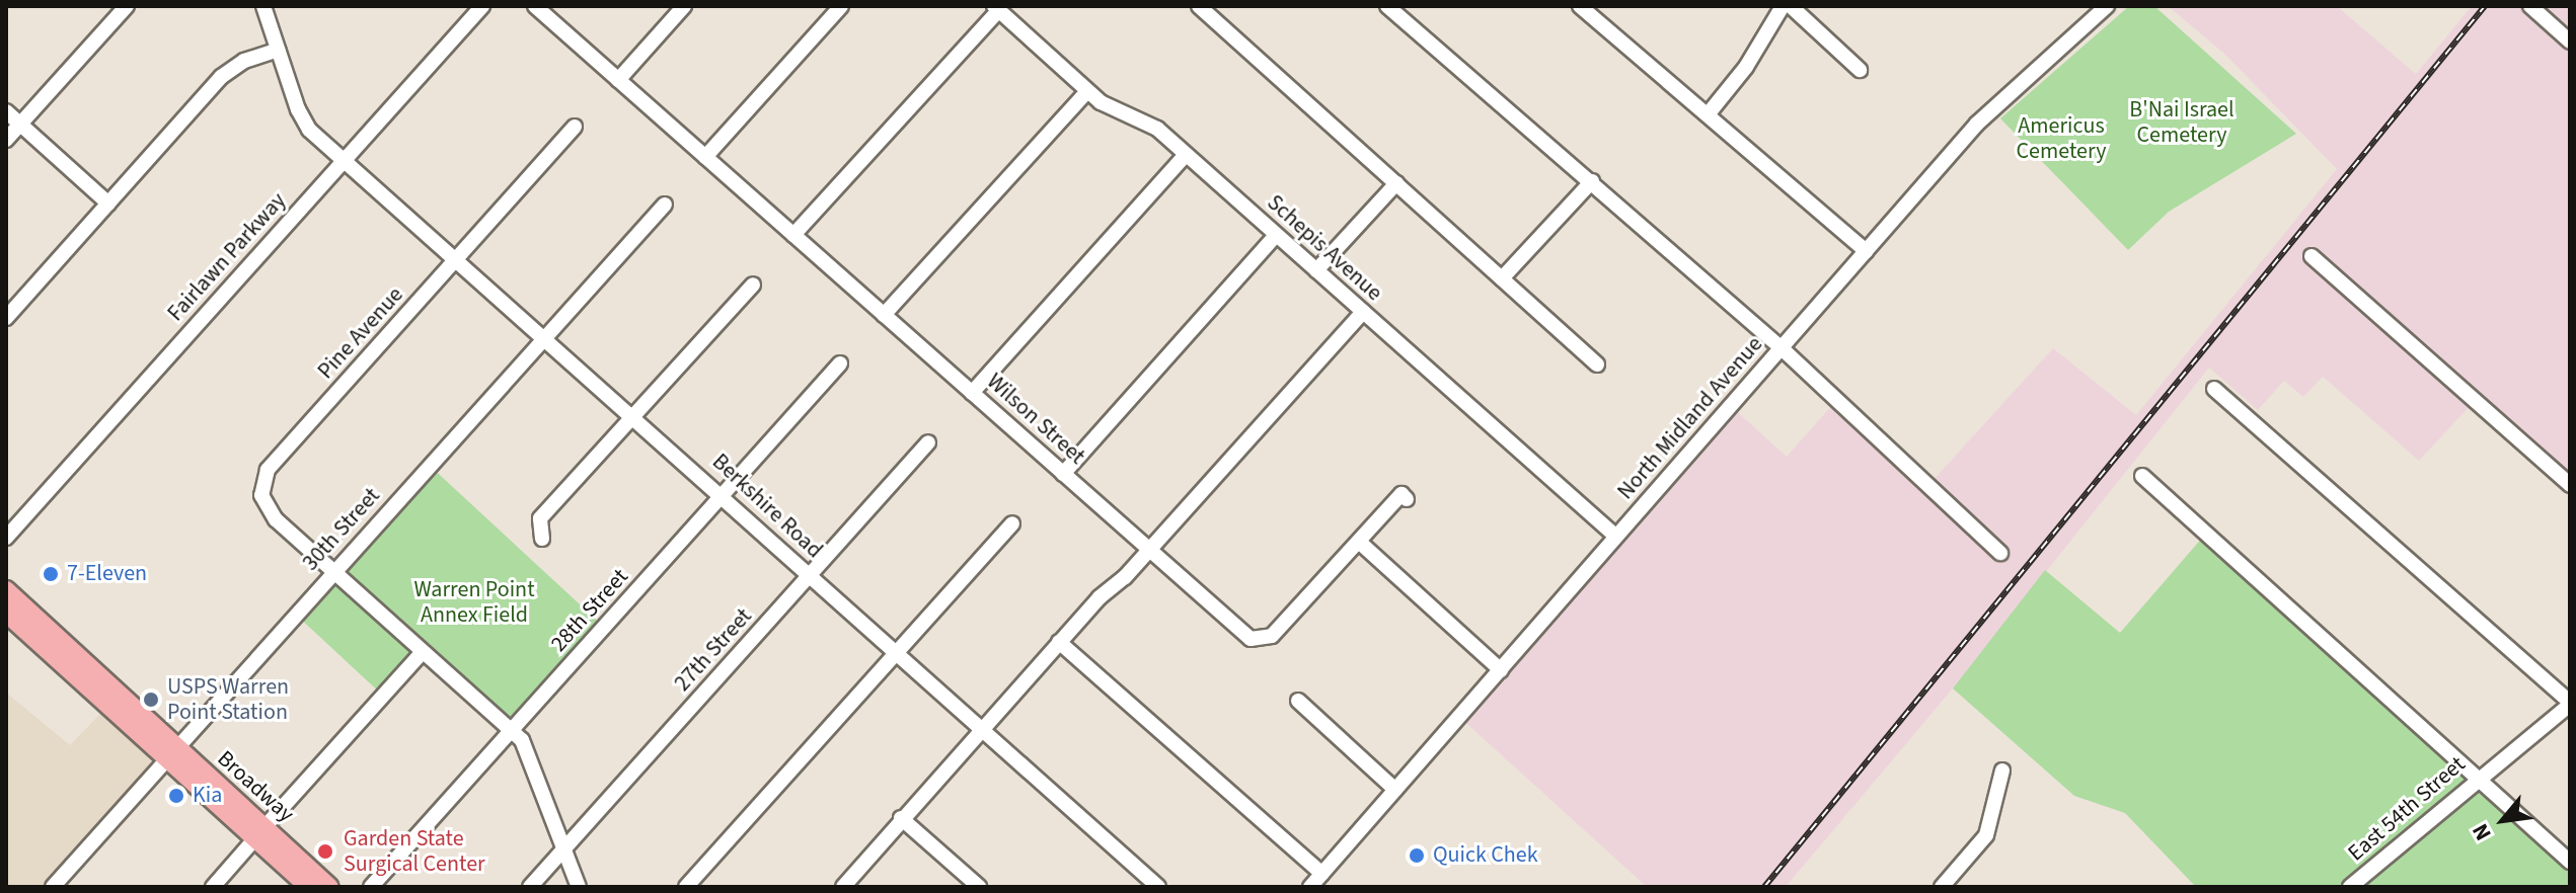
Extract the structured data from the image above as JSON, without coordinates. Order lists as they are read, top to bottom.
{
  "streets": {
    "main road": ["Broadway"],
    "street": [
      "Schepis Avenue",
      "Fairlawn Parkway",
      "Pine Avenue",
      "North Midland Avenue",
      "Wilson Street",
      "Berkshire Road",
      "30th Street",
      "28th Street",
      "27th Street",
      "East 54th Street"
    ]
  },
  "crossings": [
    ["Schepis Avenue", "North Midland Avenue"],
    ["Fairlawn Parkway", "Berkshire Road"],
    ["Pine Avenue", "Berkshire Road"],
    ["Pine Avenue", "30th Street"],
    ["Berkshire Road", "30th Street"],
    ["Berkshire Road", "28th Street"],
    ["Berkshire Road", "27th Street"],
    ["30th Street", "Broadway"]
  ],
  "parks": ["B'Nai Israel Cemetery", "Americus Cemetery", "Warren Point Annex Field"],
  "places": [
    "7-Eleven",
    "USPS Warren Point Station",
    "Kia",
    "Garden State Surgical Center",
    "Quick Chek"
  ],
  "north": "bottom left"
}
